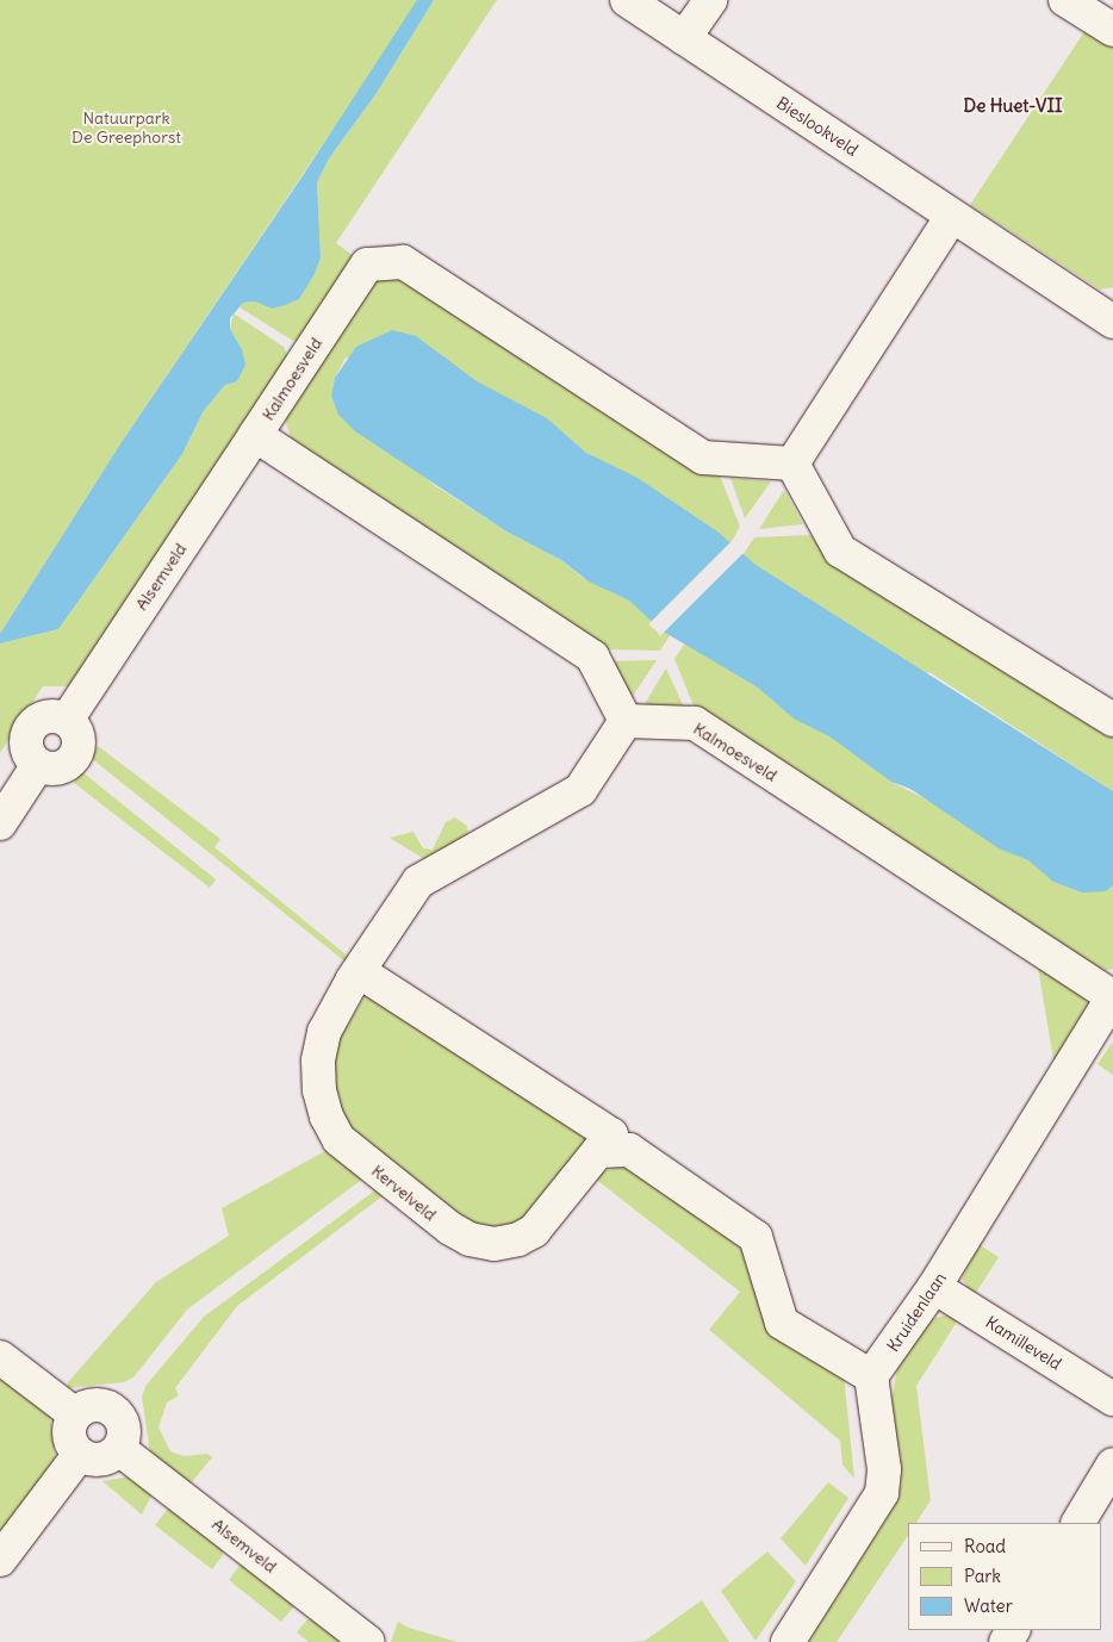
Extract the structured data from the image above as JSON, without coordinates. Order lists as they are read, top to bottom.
{
  "streets": {
    "street": [
      "Bieslookveld",
      "Kalmoesveld",
      "Alsemveld",
      "Kervelveld",
      "Kruidenlaan",
      "Kamilleveld"
    ]
  },
  "crossings": [
    ["Kalmoesveld", "Alsemveld"],
    ["Kalmoesveld", "Kervelveld"],
    ["Kalmoesveld", "Kruidenlaan"],
    ["Kruidenlaan", "Kamilleveld"]
  ],
  "districts": ["De Huet-VII"],
  "parks": ["Natuurpark De Greephorst"],
  "legend": ["Road", "Park", "Water"]
}
